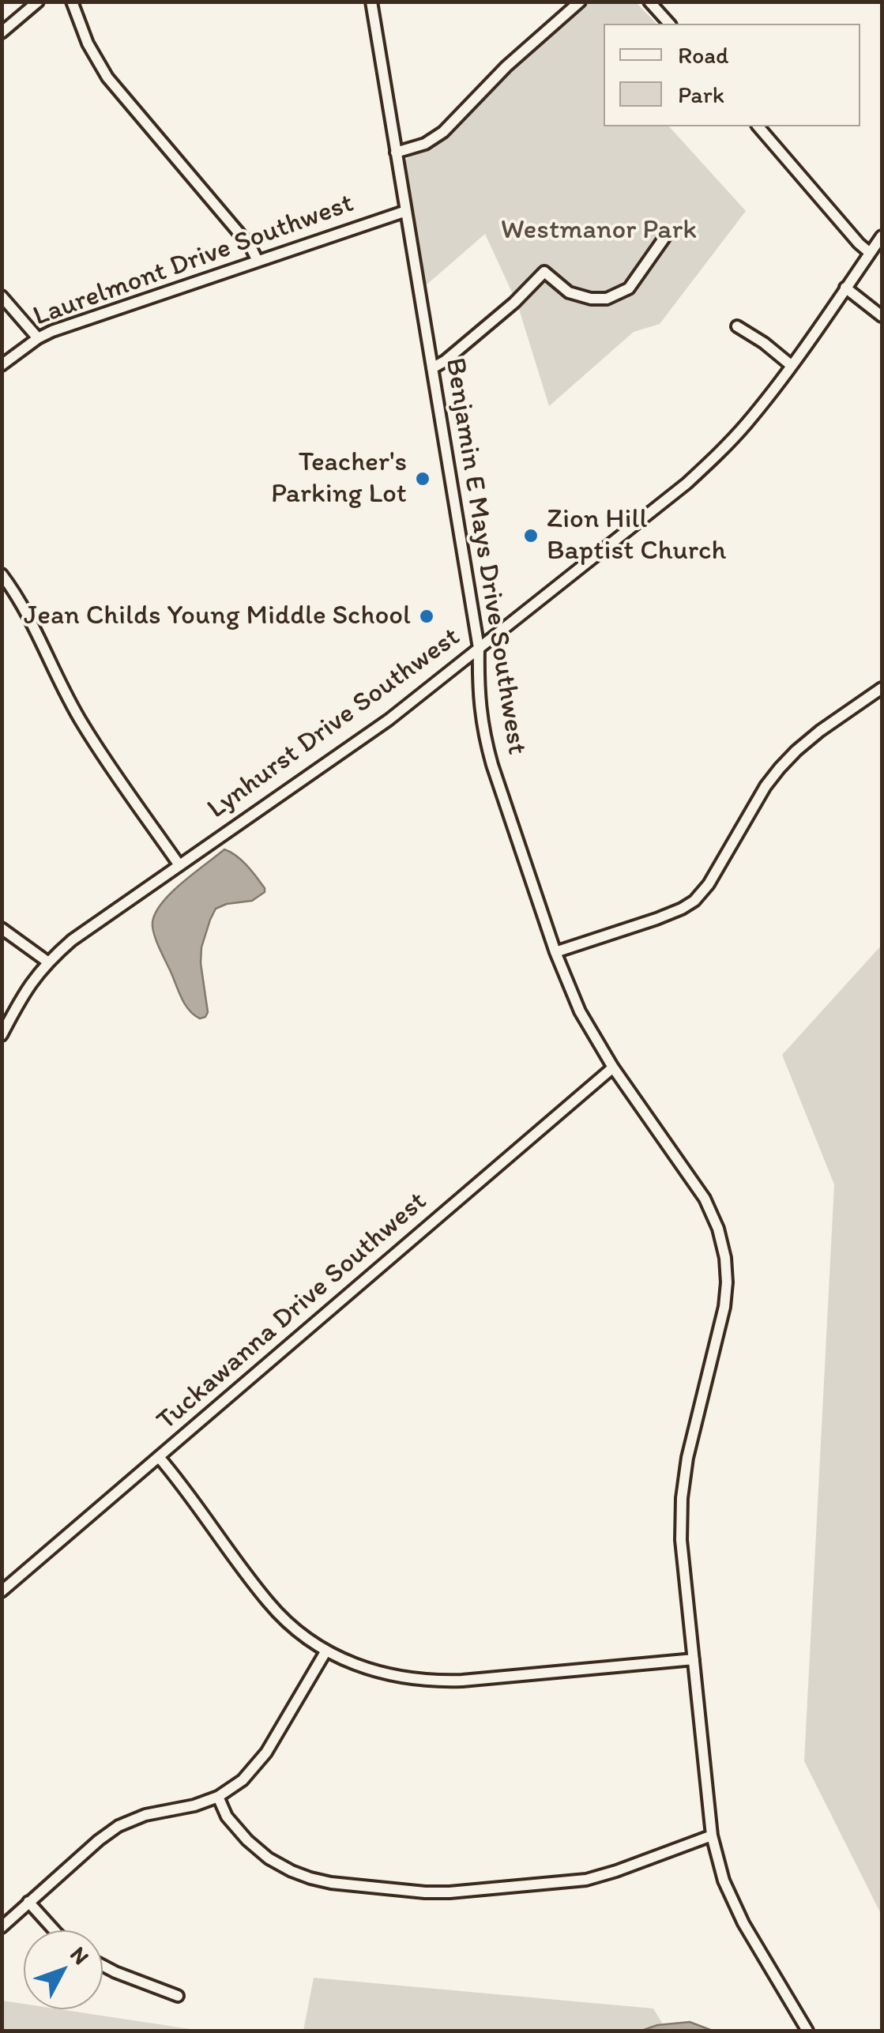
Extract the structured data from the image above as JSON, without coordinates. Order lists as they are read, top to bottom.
{
  "streets": {
    "street": [
      "Laurelmont Drive Southwest",
      "Benjamin E Mays Drive Southwest",
      "Lynhurst Drive Southwest",
      "Tuckawanna Drive Southwest"
    ]
  },
  "crossings": [
    ["Laurelmont Drive Southwest", "Benjamin E Mays Drive Southwest"],
    ["Benjamin E Mays Drive Southwest", "Lynhurst Drive Southwest"],
    ["Benjamin E Mays Drive Southwest", "Tuckawanna Drive Southwest"]
  ],
  "parks": ["Westmanor Park"],
  "places": ["Teacher's Parking Lot", "Zion Hill Baptist Church", "Jean Childs Young Middle School"],
  "legend": ["Road", "Park"],
  "north": "top right"
}
